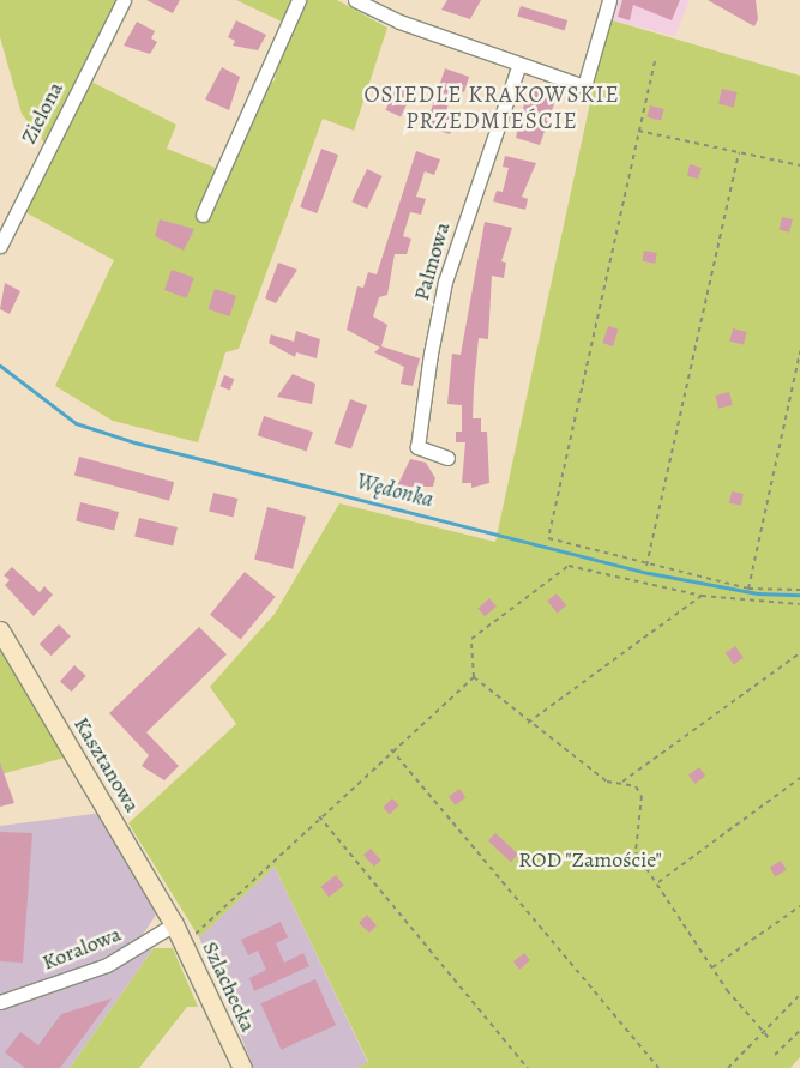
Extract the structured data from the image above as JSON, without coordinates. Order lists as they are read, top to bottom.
{
  "streets": {
    "street": [
      "Zielona",
      "Palmowa",
      "Kasztanowa",
      "Koralowa",
      "Szlachecka"
    ]
  },
  "crossings": [
    ["Kasztanowa", "Koralowa"],
    ["Kasztanowa", "Szlachecka"],
    ["Koralowa", "Szlachecka"]
  ],
  "districts": ["OSIEDLE KRAKOWSKIE PRZEDMIEŚCIE"],
  "water": ["Wędonka"],
  "parks": ["ROD \"Zamoście\""]
}
